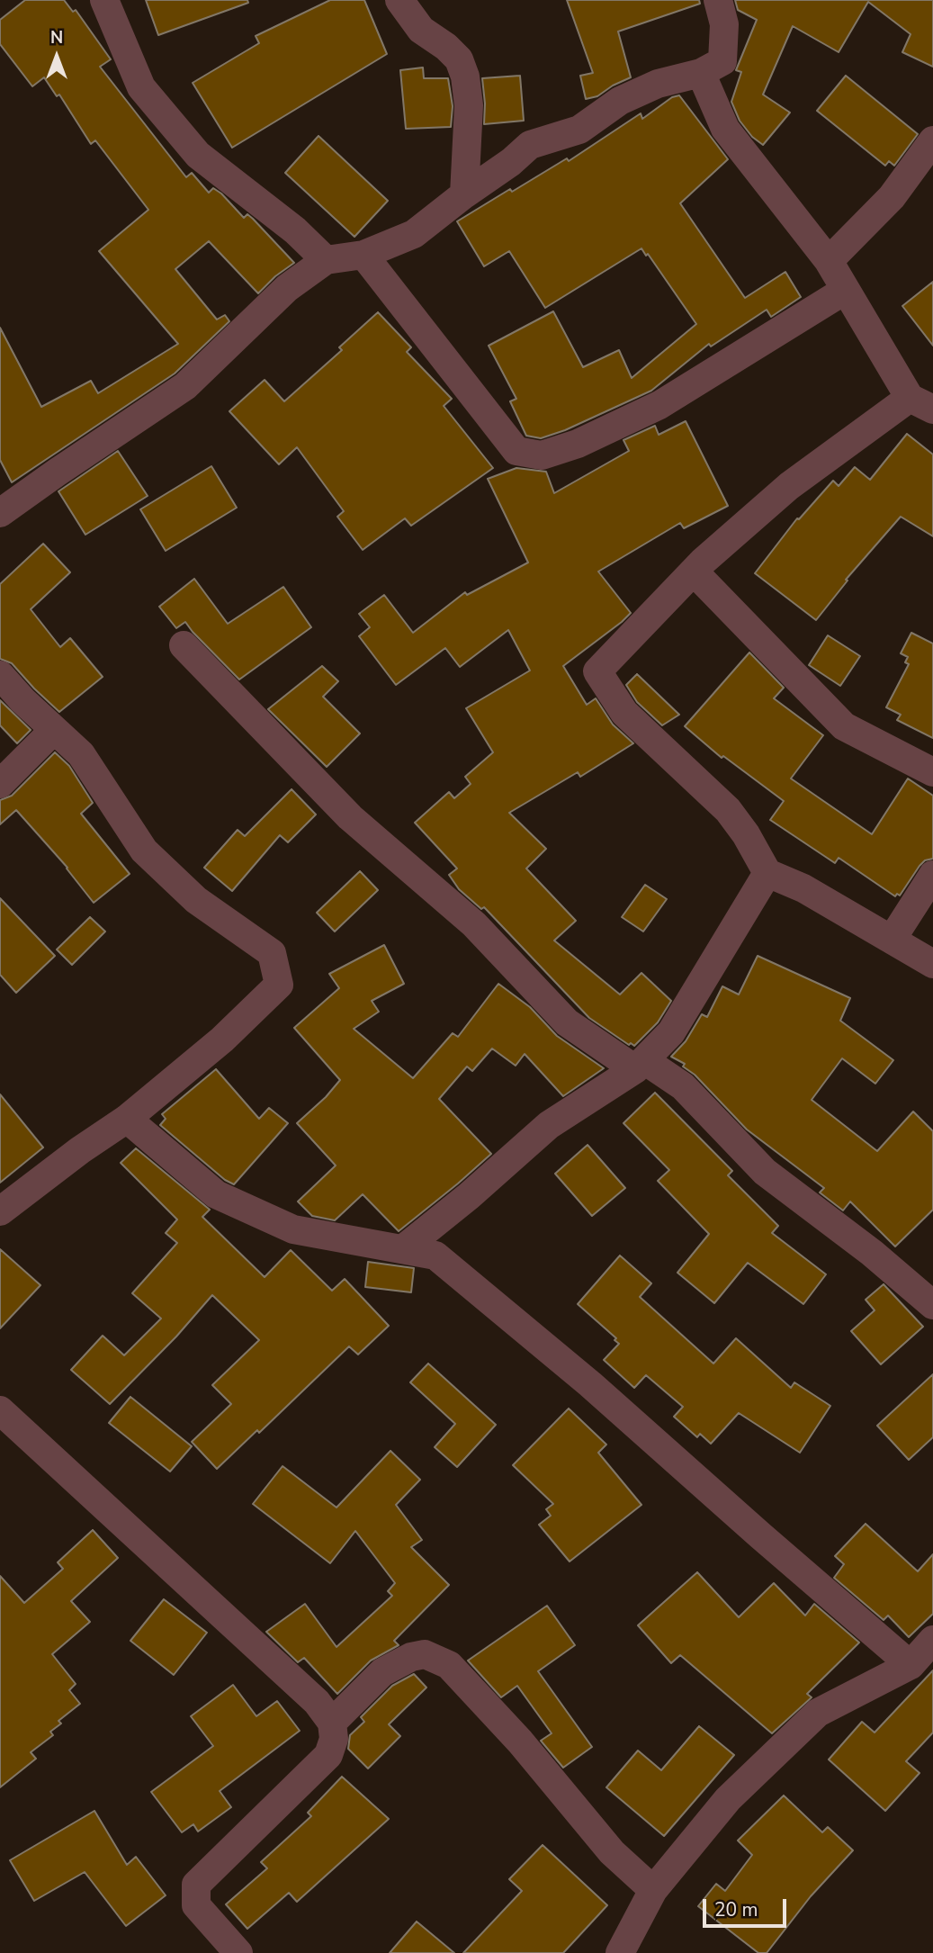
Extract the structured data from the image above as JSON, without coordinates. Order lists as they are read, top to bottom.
{
  "scale_bar": "20 m",
  "north": "top"
}
